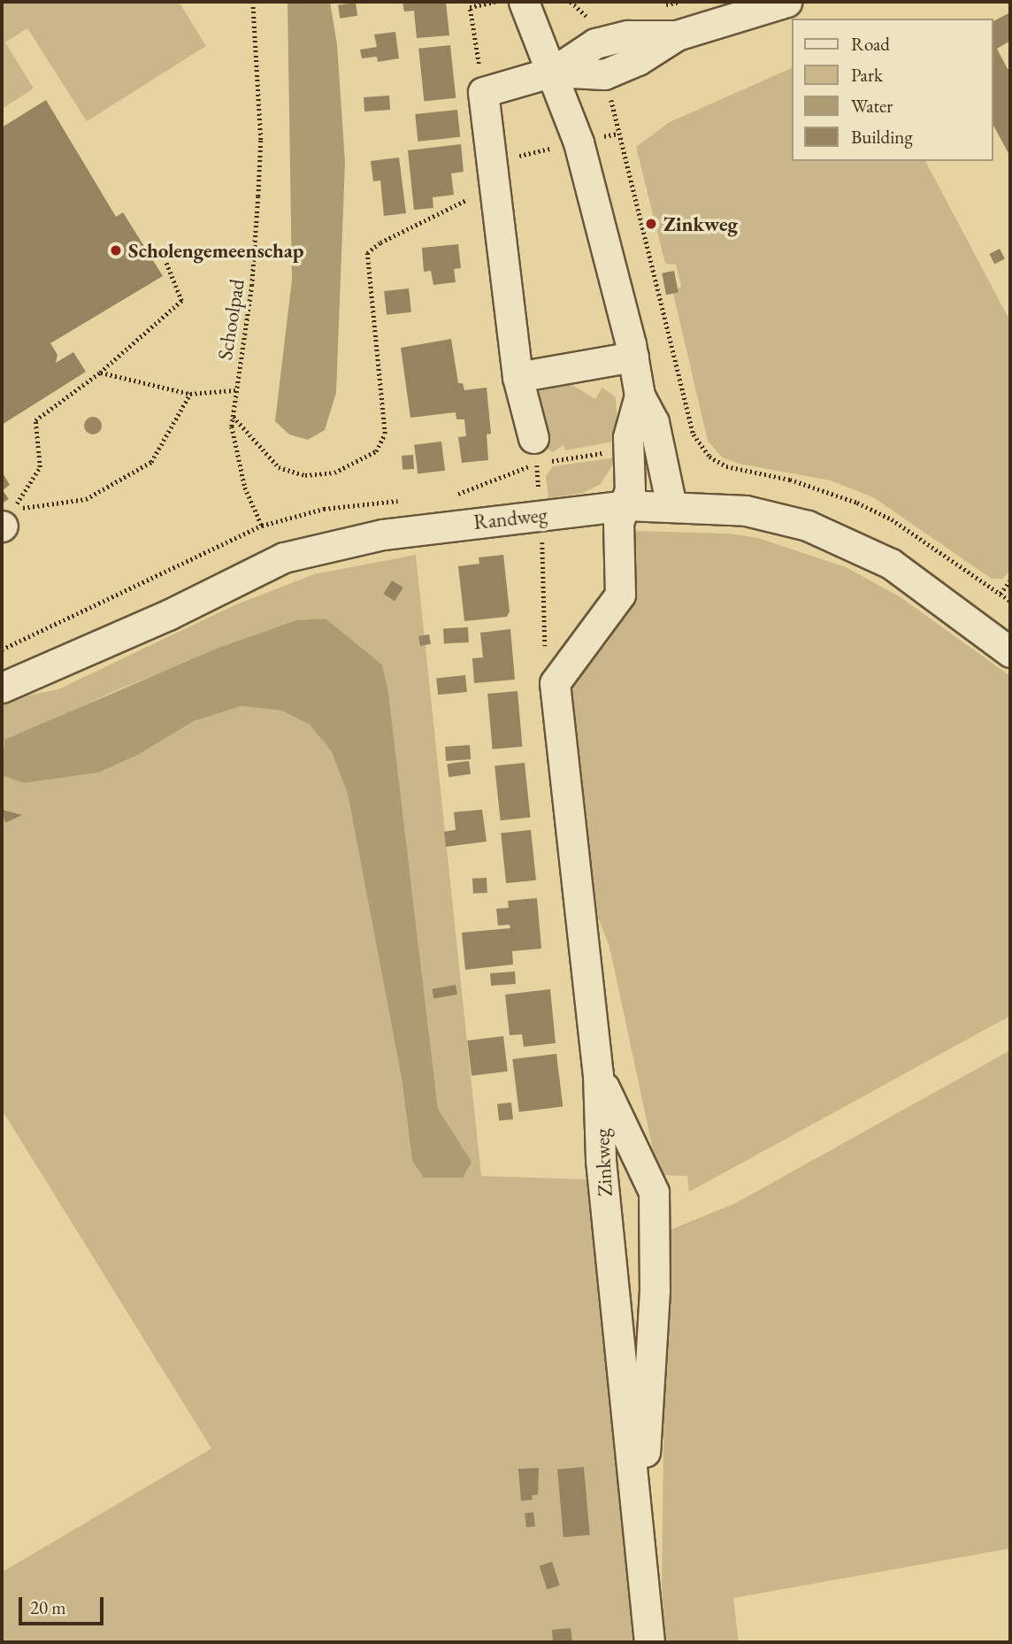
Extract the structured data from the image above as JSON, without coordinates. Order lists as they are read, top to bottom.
{
  "streets": {
    "street": ["Randweg", "Zinkweg"],
    "path": ["Schoolpad"]
  },
  "places": ["Zinkweg", "Scholengemeenschap"],
  "legend": [
    "Road",
    "Park",
    "Water",
    "Building"
  ],
  "scale_bar": "20 m"
}
